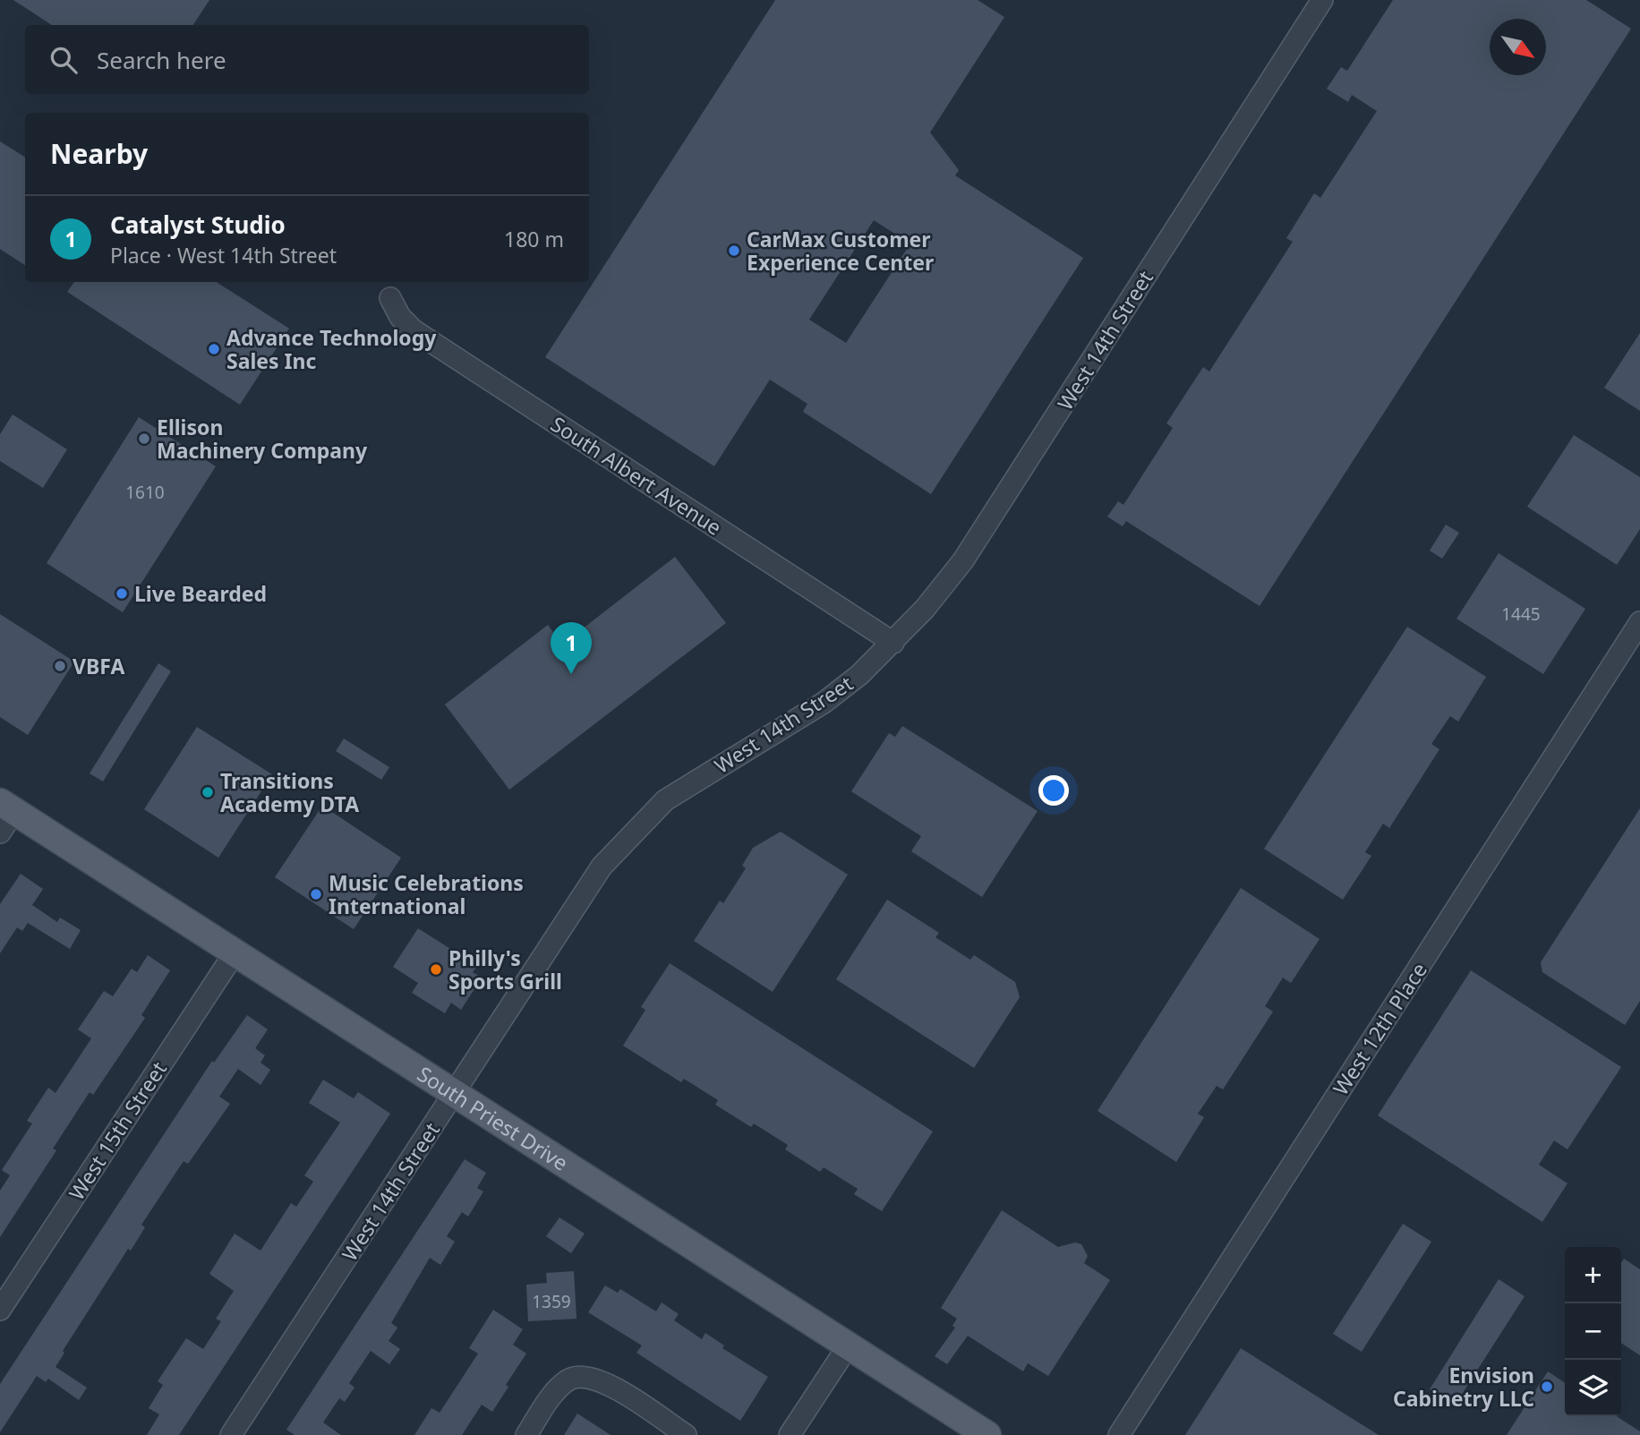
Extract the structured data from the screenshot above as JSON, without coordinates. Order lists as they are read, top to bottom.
{
  "streets": {
    "main road": ["South Priest Drive"],
    "street": [
      "West 14th Street",
      "South Albert Avenue",
      "West 12th Place",
      "West 15th Street"
    ]
  },
  "crossings": [
    ["West 14th Street", "South Albert Avenue"],
    ["West 14th Street", "South Priest Drive"],
    ["South Priest Drive", "West 15th Street"]
  ],
  "places": [
    "CarMax Customer Experience Center",
    "Advance Technology Sales Inc",
    "Ellison Machinery Company",
    "Live Bearded",
    "VBFA",
    "Transitions Academy DTA",
    "Music Celebrations International",
    "Philly's Sports Grill",
    "Envision Cabinetry LLC"
  ],
  "house_numbers": ["1610", "1445", "1359"],
  "north": "bottom right",
  "page": {
    "search": "Search here",
    "heading": "Nearby",
    "list": [
      {
        "mark": "1",
        "name": "Catalyst Studio",
        "note": "Place · West 14th Street",
        "value": "180 m"
      }
    ],
    "pins": "1",
    "map_buttons": ["+", "−"]
  }
}
